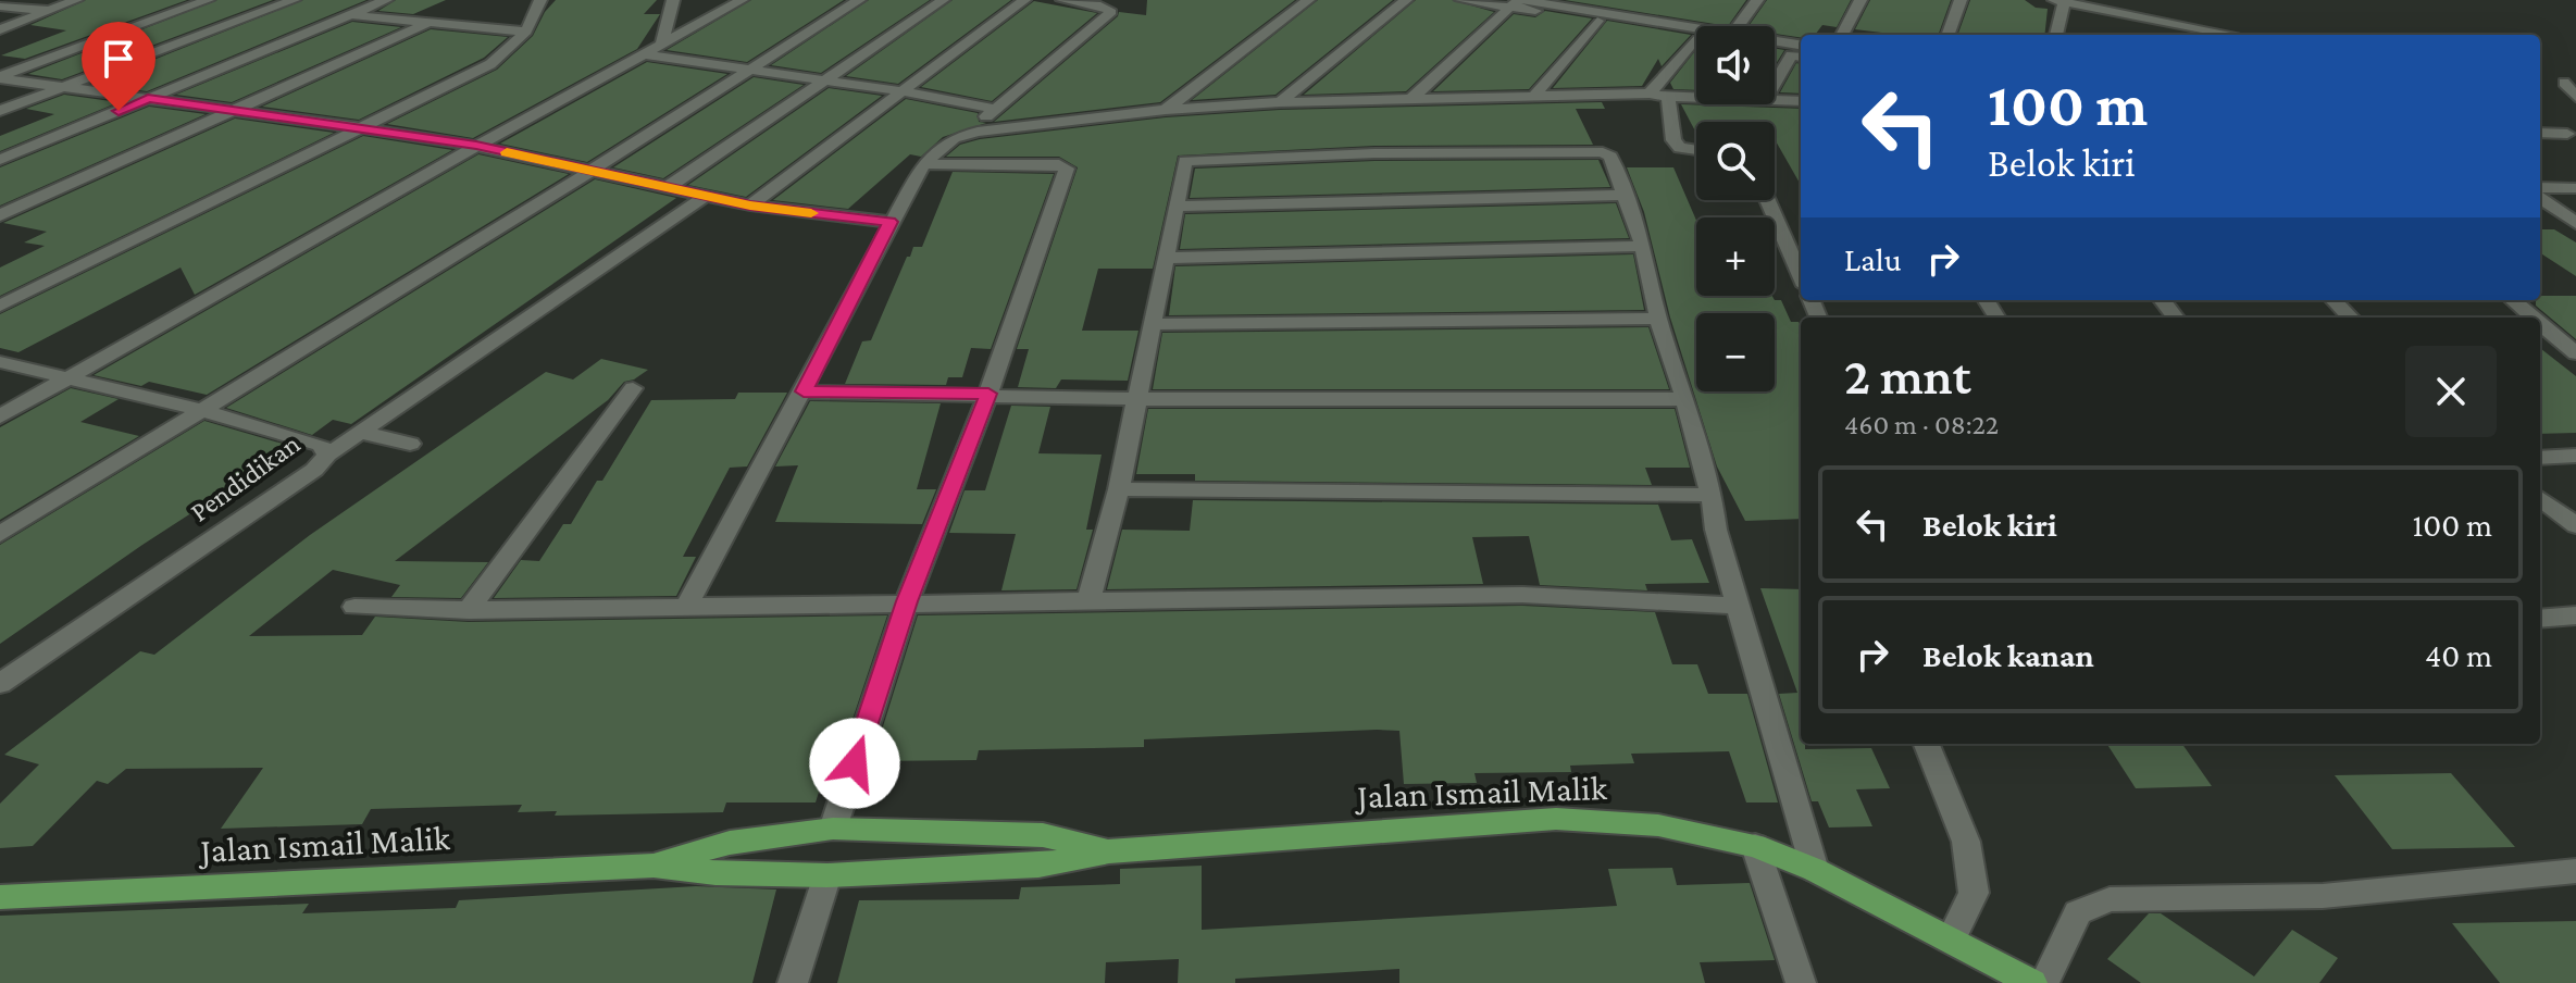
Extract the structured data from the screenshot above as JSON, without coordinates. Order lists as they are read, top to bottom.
{
  "streets": {
    "main road": ["Jalan Ismail Malik"],
    "street": ["Pendidikan"]
  },
  "page": {
    "map_buttons": ["+", "−"],
    "turn": ["100 m", "Belok kiri"],
    "then": "Lalu",
    "heading": ["2 mnt", "460 m · 08:22"],
    "list": [
      {
        "name": "Belok kiri",
        "value": "100 m"
      },
      {
        "name": "Belok kanan",
        "value": "40 m"
      }
    ]
  }
}
